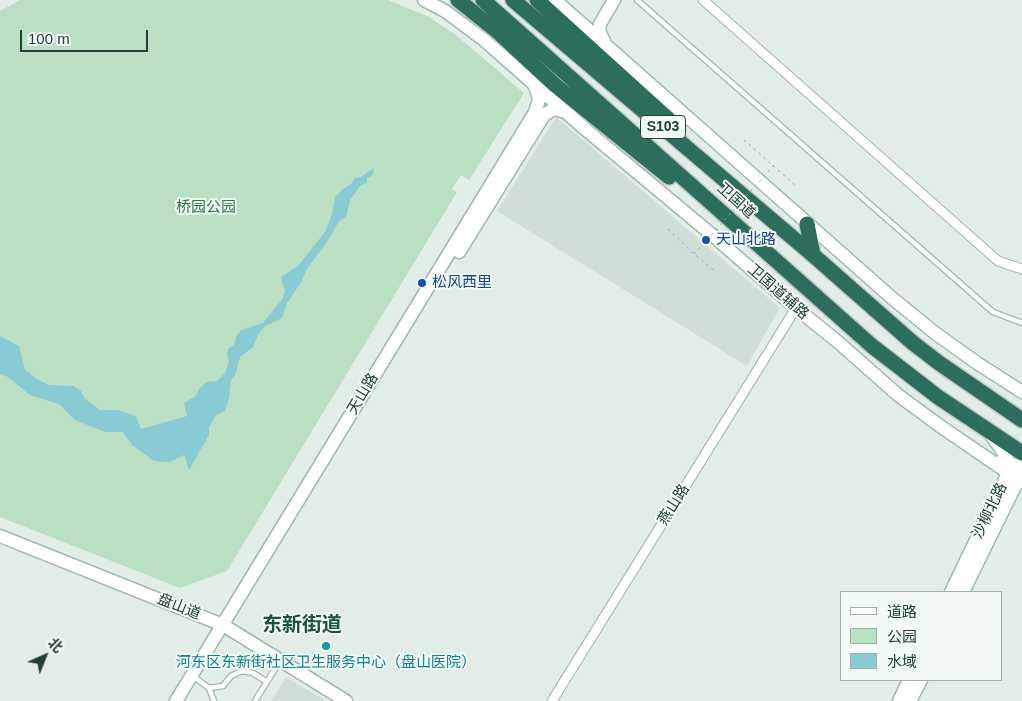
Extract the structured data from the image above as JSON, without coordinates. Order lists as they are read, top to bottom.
{
  "streets": {
    "highway": ["S103", "卫国道"],
    "street": [
      "卫国道辅路",
      "天山路",
      "燕山路",
      "沙柳北路",
      "盘山道"
    ]
  },
  "crossings": [
    ["卫国道", "沙柳北路"],
    ["卫国道辅路", "天山路"],
    ["卫国道辅路", "燕山路"],
    ["卫国道辅路", "沙柳北路"],
    ["天山路", "盘山道"]
  ],
  "districts": ["东新街道"],
  "parks": ["桥园公园"],
  "places": ["天山北路", "松风西里", "河东区东新街社区卫生服务中心（盘山医院）"],
  "legend": ["道路", "公园", "水域"],
  "scale_bar": "100 m",
  "north": "top right"
}
